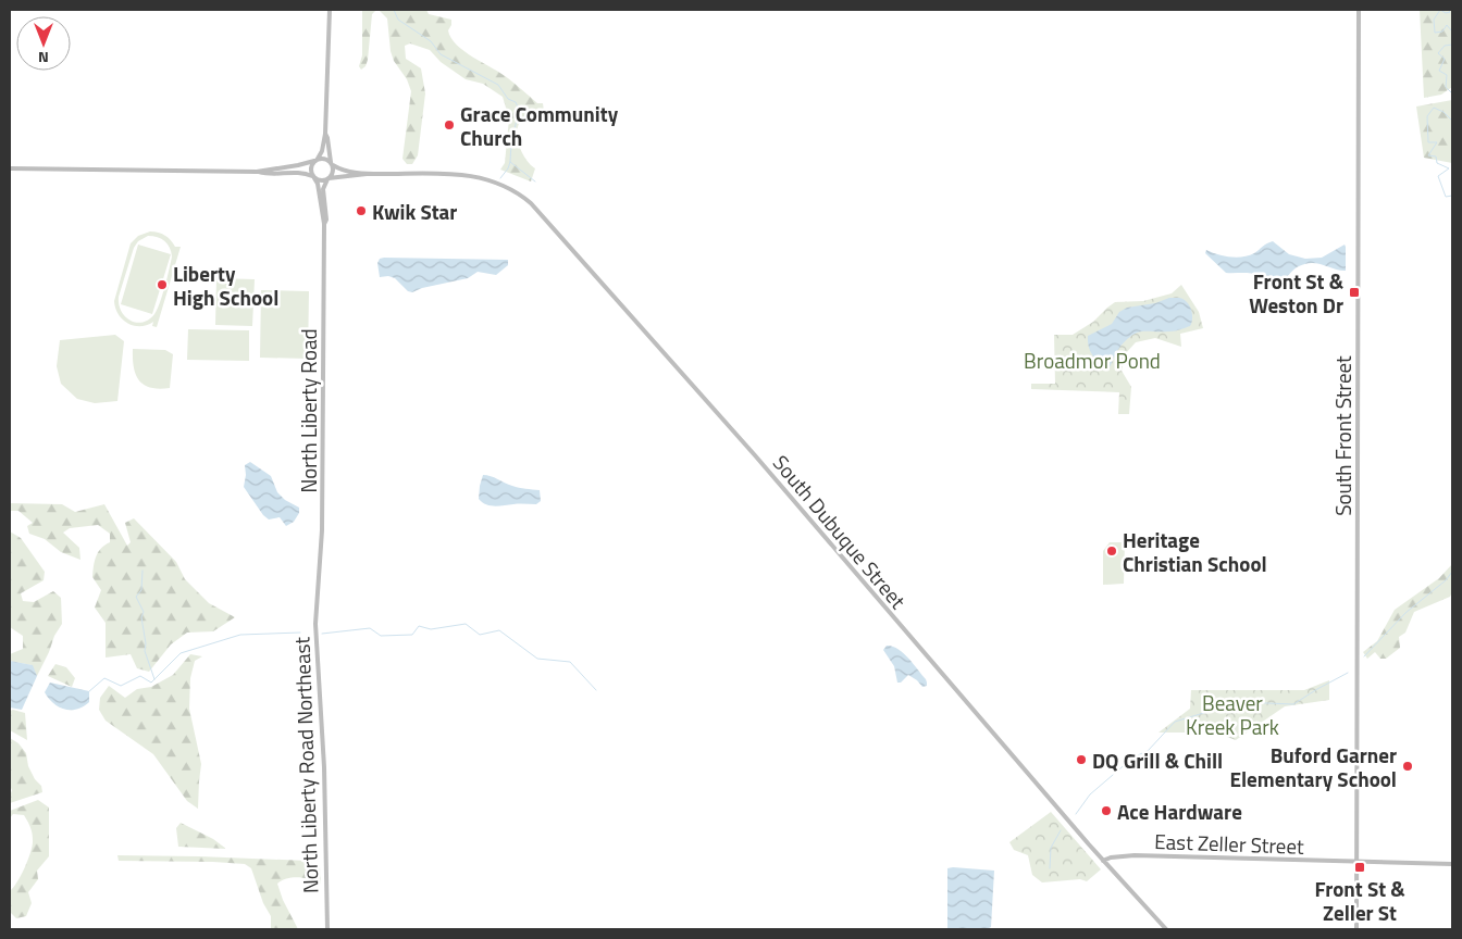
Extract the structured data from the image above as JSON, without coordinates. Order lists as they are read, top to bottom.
{
  "streets": {
    "street": [
      "North Liberty Road",
      "South Front Street",
      "South Dubuque Street",
      "North Liberty Road Northeast",
      "East Zeller Street"
    ]
  },
  "crossings": [
    ["North Liberty Road", "North Liberty Road Northeast"],
    ["South Front Street", "East Zeller Street"],
    ["South Dubuque Street", "East Zeller Street"]
  ],
  "parks": ["Broadmor Pond", "Beaver Kreek Park"],
  "places": {
    "other": [
      "Grace Community Church",
      "Kwik Star",
      "Liberty High School",
      "Heritage Christian School",
      "DQ Grill & Chill",
      "Buford Garner Elementary School",
      "Ace Hardware"
    ],
    "transit": ["Front St & Weston Dr", "Front St & Zeller St"]
  },
  "north": "bottom"
}
